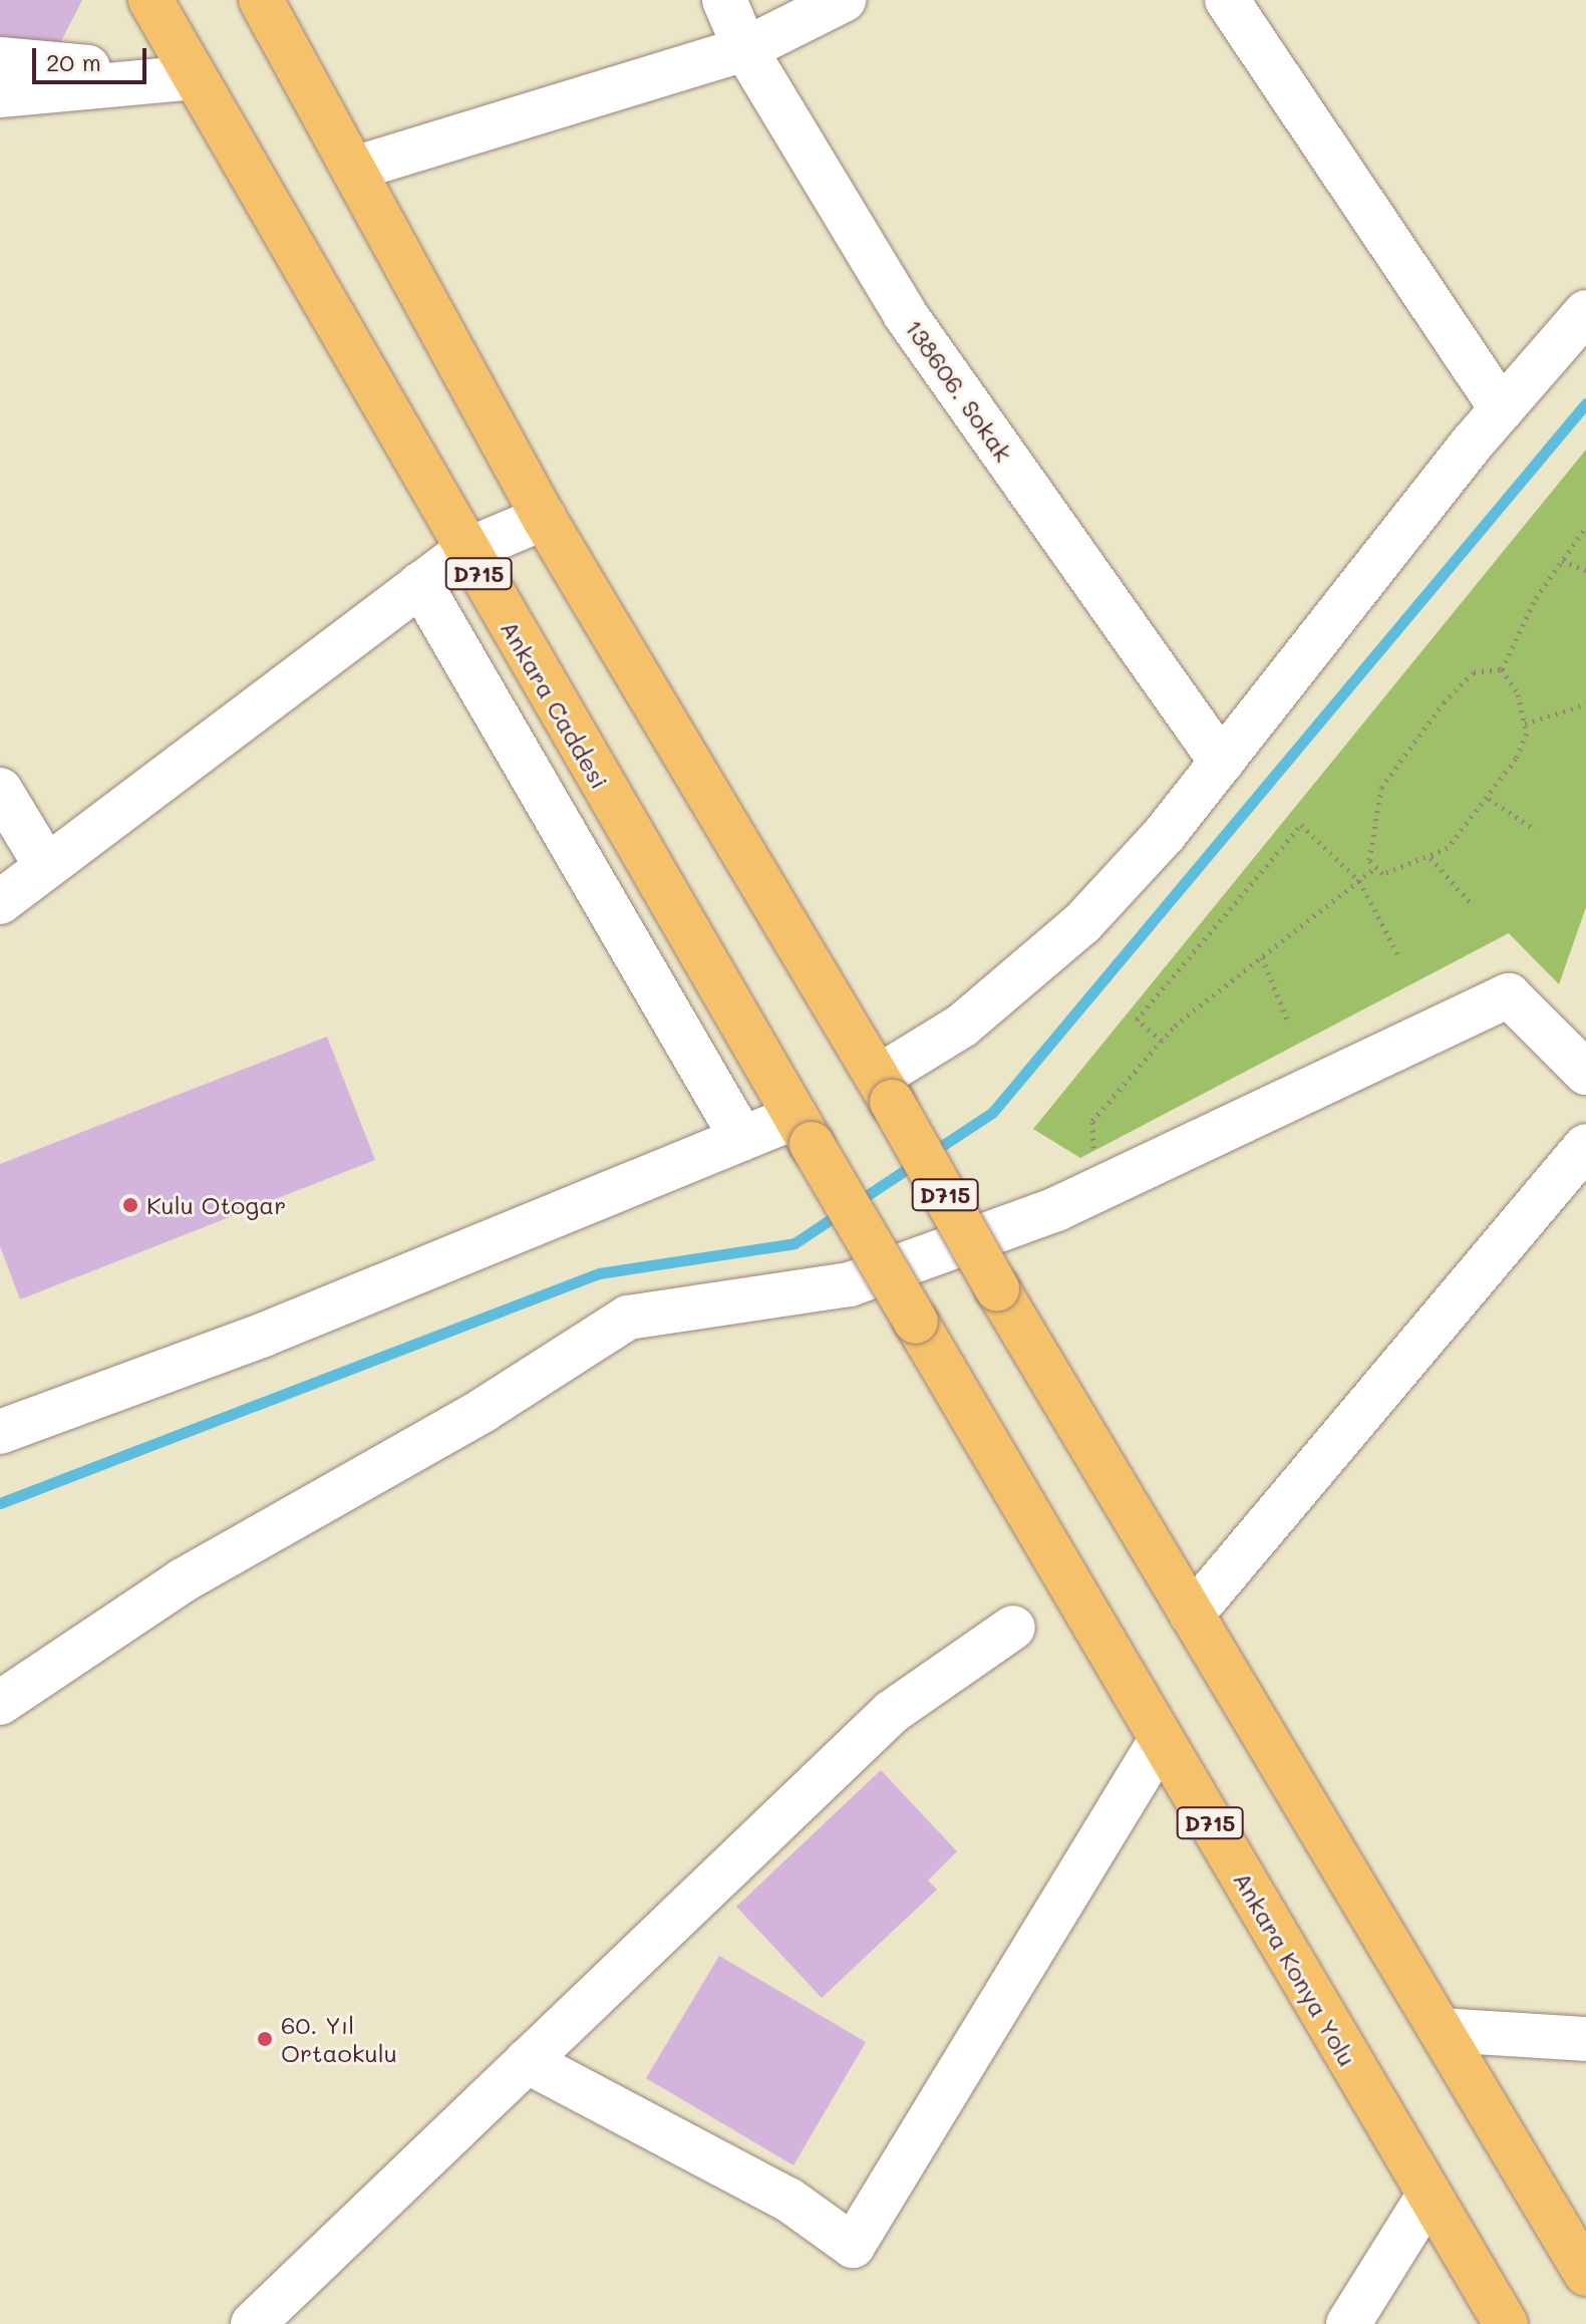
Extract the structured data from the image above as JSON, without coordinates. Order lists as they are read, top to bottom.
{
  "streets": {
    "highway": ["D715", "Ankara Caddesi", "Ankara Konya Yolu"],
    "street": ["138606. Sokak"]
  },
  "crossings": [
    ["Ankara Caddesi", "Ankara Konya Yolu"]
  ],
  "places": ["Kulu Otogar", "60. Yıl Ortaokulu"],
  "scale_bar": "20 m"
}
